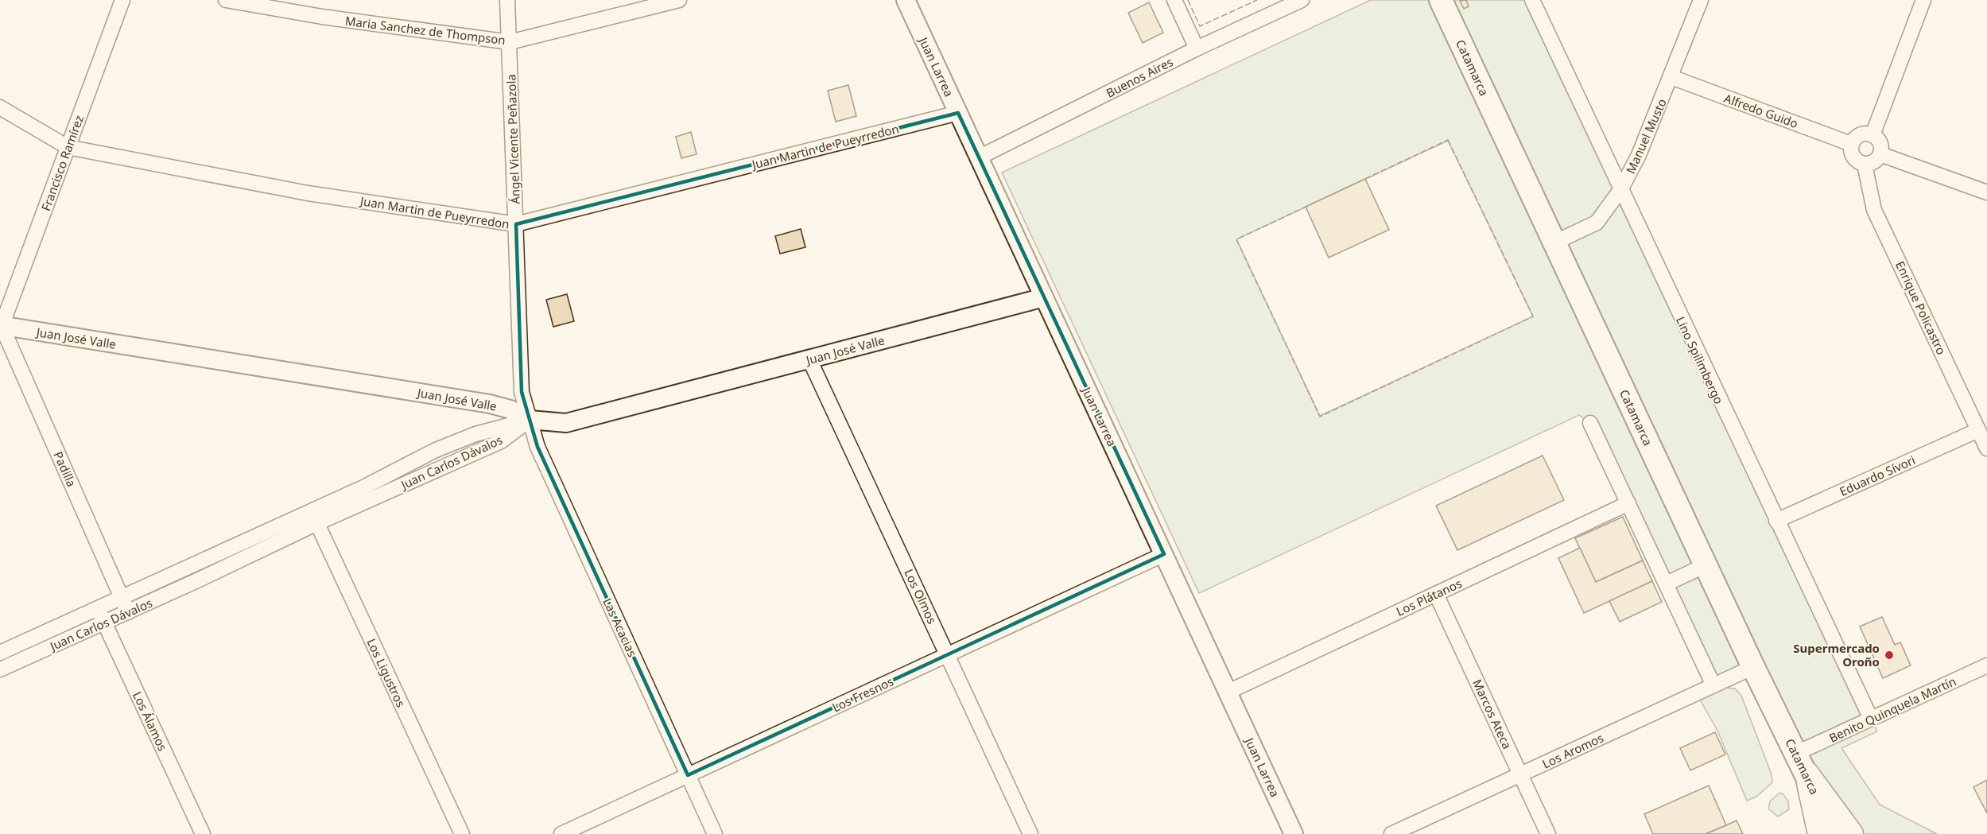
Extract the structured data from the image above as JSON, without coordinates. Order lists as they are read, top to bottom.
{
  "streets": {
    "main road": ["Catamarca"],
    "street": [
      "Maria Sanchez de Thompson",
      "Juan Larrea",
      "Buenos Aires",
      "Alfredo Guido",
      "Manuel Musto",
      "Ángel Vicente Peñazola",
      "Juan Martin de Pueyrredon",
      "Francisco Ramírez",
      "Enrique Policastro",
      "Juan José Valle",
      "Lino Spilimbergo",
      "Juan Carlos Dávalos",
      "Padilla",
      "Eduardo Sívori",
      "Los Olmos",
      "Los Plátanos",
      "Las Acacias",
      "Los Ligustros",
      "Los Fresnos",
      "Benito Quinquela Martín",
      "Marcos Ateca",
      "Los Álamos",
      "Los Aromos"
    ]
  },
  "crossings": [
    ["Maria Sanchez de Thompson", "Ángel Vicente Peñazola"],
    ["Juan Larrea", "Buenos Aires"],
    ["Juan Larrea", "Juan Martin de Pueyrredon"],
    ["Juan Larrea", "Juan José Valle"],
    ["Juan Larrea", "Los Plátanos"],
    ["Juan Larrea", "Los Fresnos"],
    ["Catamarca", "Manuel Musto"],
    ["Catamarca", "Benito Quinquela Martín"],
    ["Catamarca", "Los Aromos"],
    ["Alfredo Guido", "Manuel Musto"],
    ["Alfredo Guido", "Enrique Policastro"],
    ["Manuel Musto", "Lino Spilimbergo"],
    ["Ángel Vicente Peñazola", "Juan Martin de Pueyrredon"],
    ["Ángel Vicente Peñazola", "Juan José Valle"],
    ["Ángel Vicente Peñazola", "Juan Carlos Dávalos"],
    ["Ángel Vicente Peñazola", "Las Acacias"],
    ["Juan Martin de Pueyrredon", "Francisco Ramírez"],
    ["Francisco Ramírez", "Juan José Valle"],
    ["Francisco Ramírez", "Padilla"],
    ["Enrique Policastro", "Eduardo Sívori"],
    ["Juan José Valle", "Juan Carlos Dávalos"],
    ["Juan José Valle", "Padilla"],
    ["Juan José Valle", "Los Olmos"],
    ["Juan José Valle", "Las Acacias"],
    ["Lino Spilimbergo", "Eduardo Sívori"],
    ["Lino Spilimbergo", "Benito Quinquela Martín"],
    ["Juan Carlos Dávalos", "Padilla"],
    ["Juan Carlos Dávalos", "Las Acacias"],
    ["Juan Carlos Dávalos", "Los Ligustros"],
    ["Juan Carlos Dávalos", "Los Álamos"],
    ["Los Olmos", "Los Fresnos"],
    ["Los Plátanos", "Marcos Ateca"],
    ["Las Acacias", "Los Fresnos"],
    ["Marcos Ateca", "Los Aromos"]
  ],
  "places": ["Supermercado Oroño"]
}
